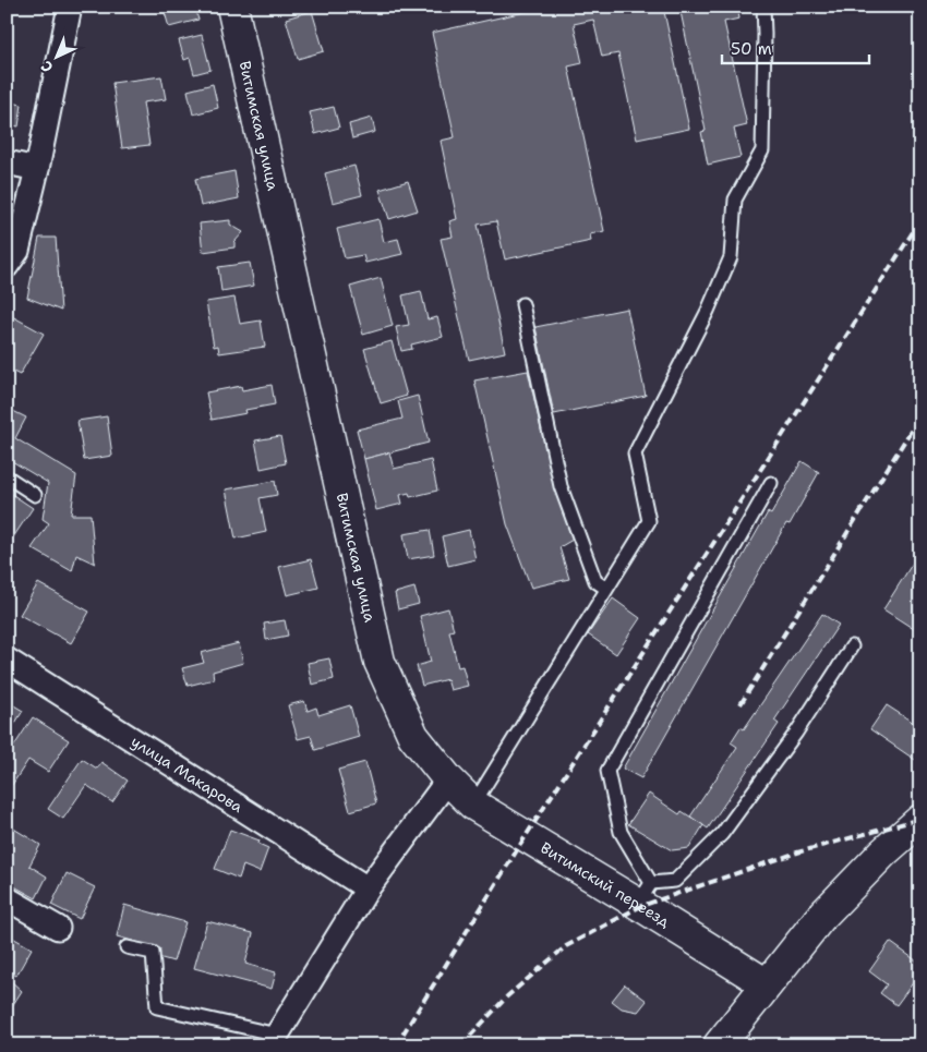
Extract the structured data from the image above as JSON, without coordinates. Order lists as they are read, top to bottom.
{
  "streets": {
    "street": ["Витимская улица", "улица Макарова", "Витимский переезд"]
  },
  "crossings": [
    ["Витимская улица", "Витимский переезд"]
  ],
  "scale_bar": "50 m",
  "north": "bottom left"
}
